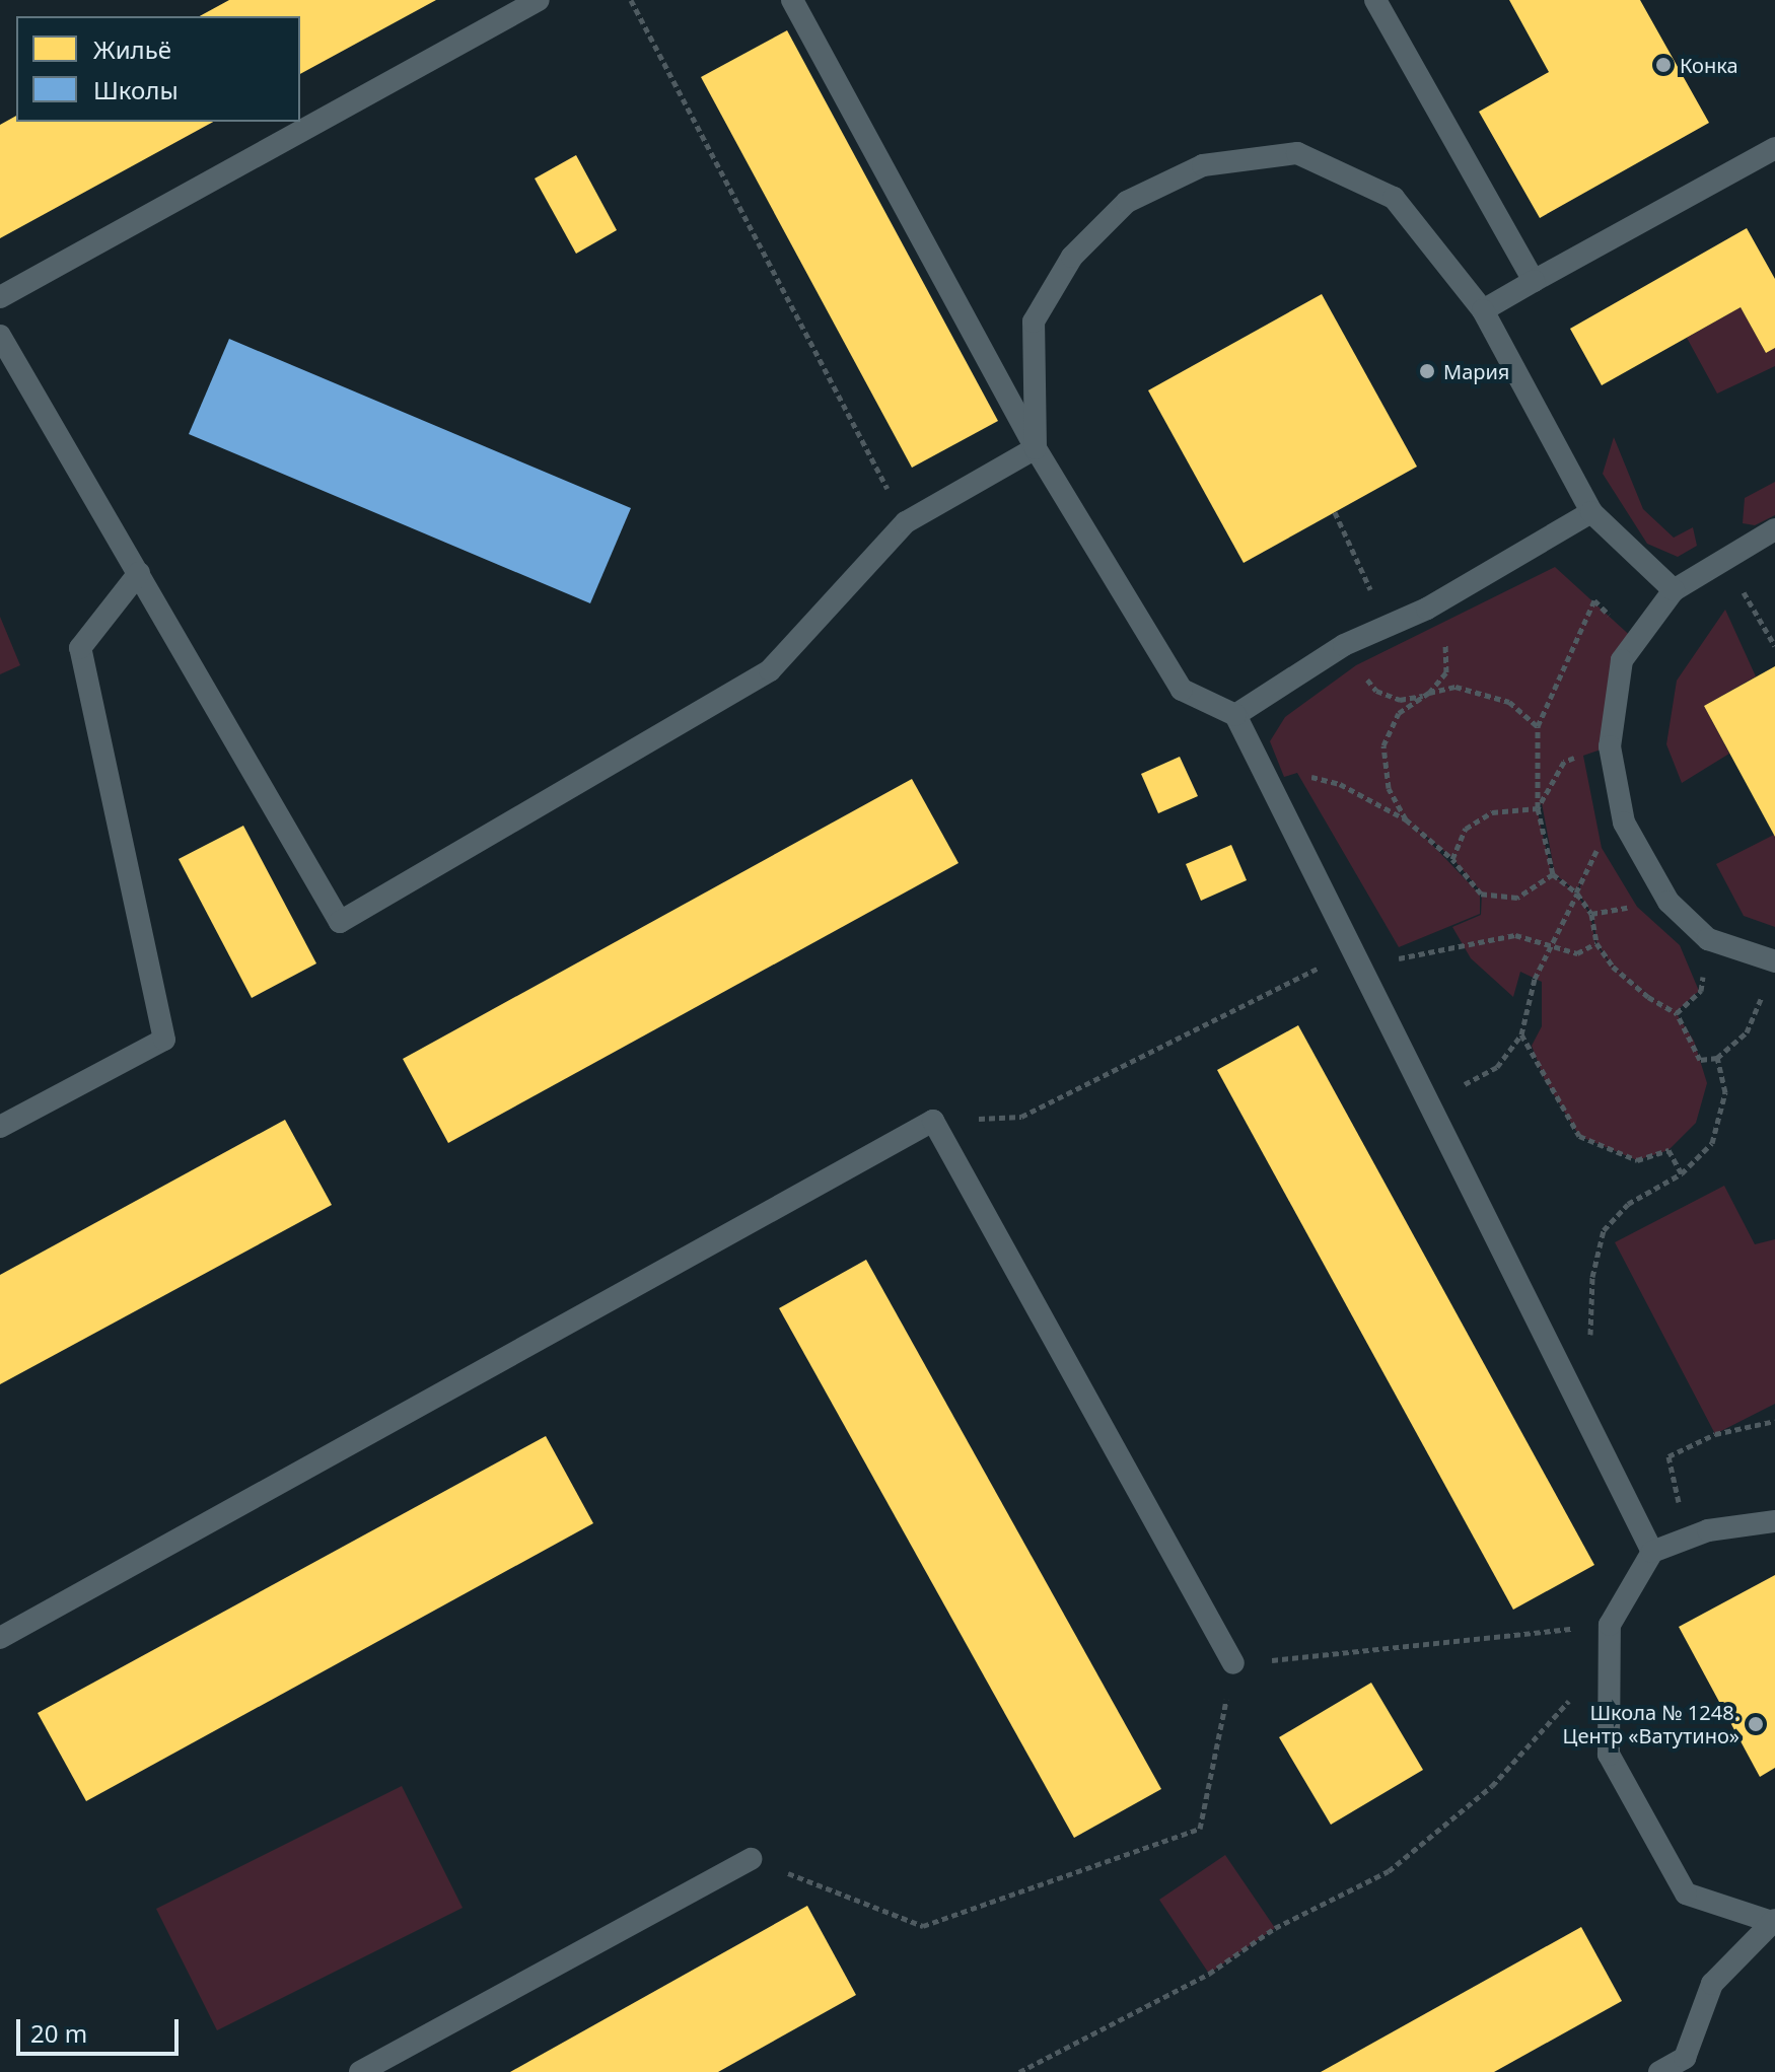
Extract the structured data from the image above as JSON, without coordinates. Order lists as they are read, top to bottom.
{
  "places": ["Конка", "Мария", "Школа № 1248. Центр «Ватутино»"],
  "legend": ["Жильё", "Школы"],
  "scale_bar": "20 m"
}
